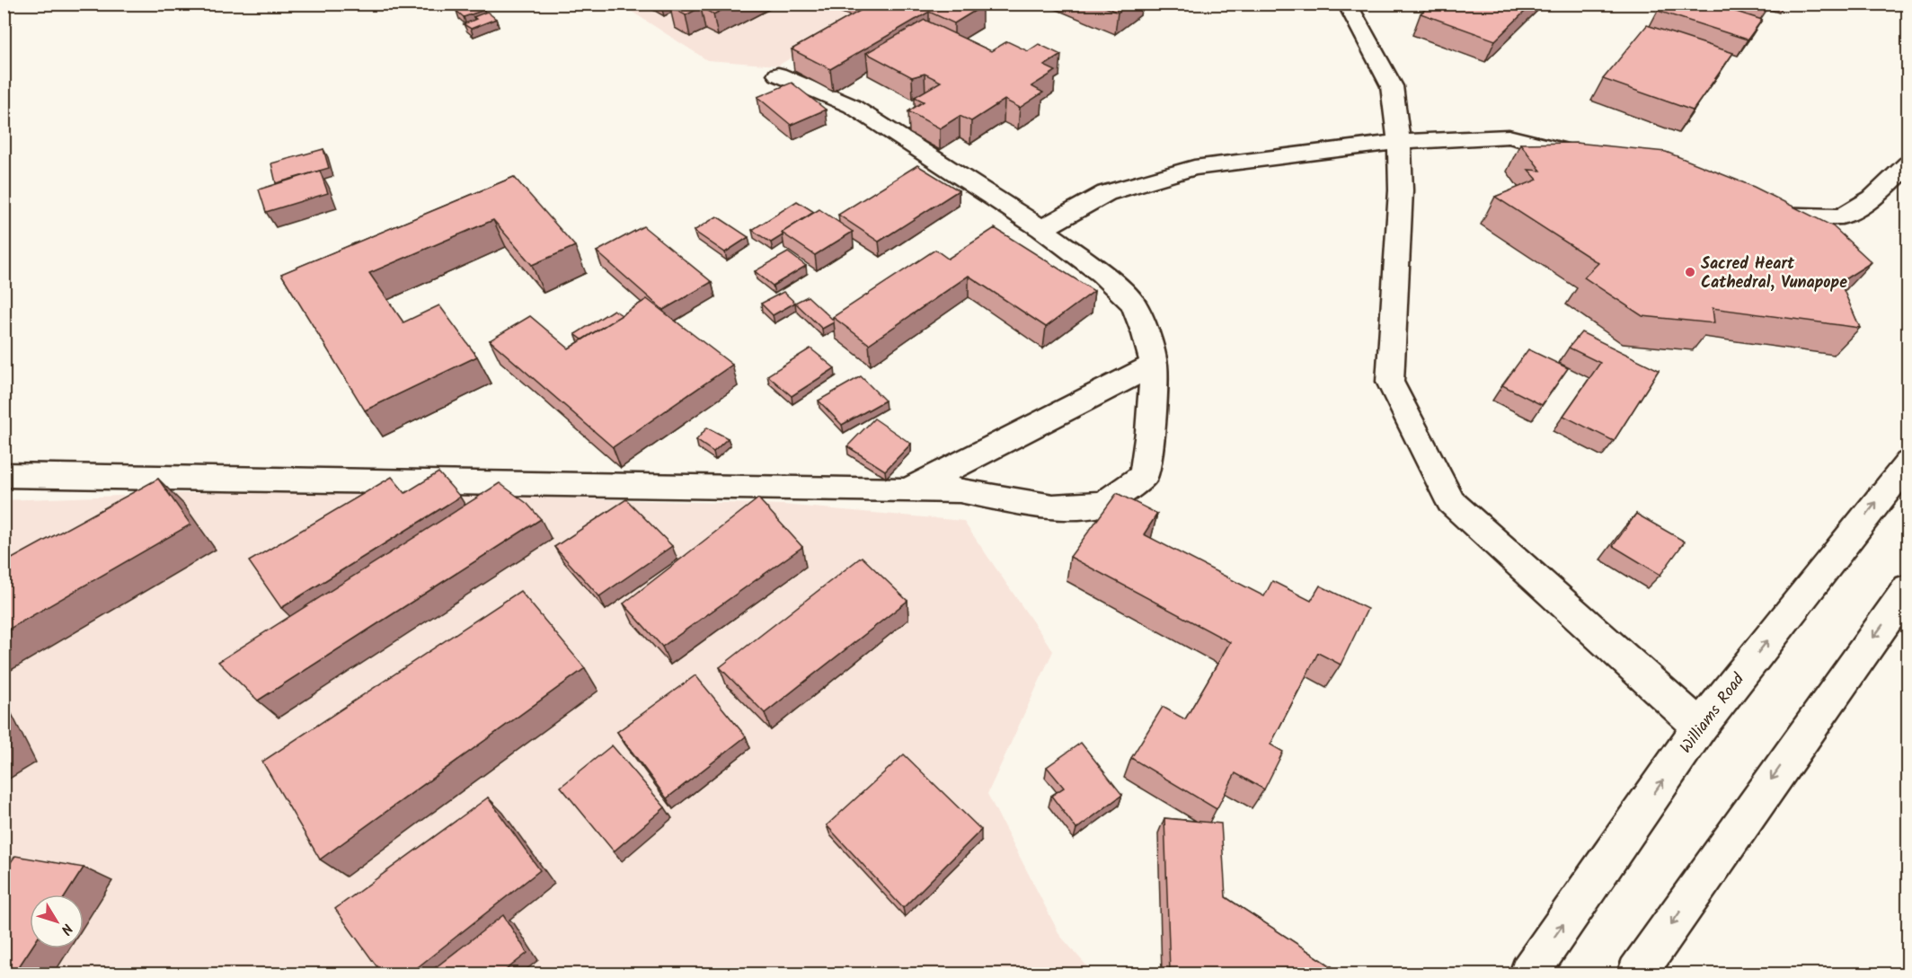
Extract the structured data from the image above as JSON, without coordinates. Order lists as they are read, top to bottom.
{
  "streets": {
    "street": ["Williams Road"]
  },
  "places": ["Sacred Heart Cathedral, Vunapope"],
  "north": "bottom right"
}
